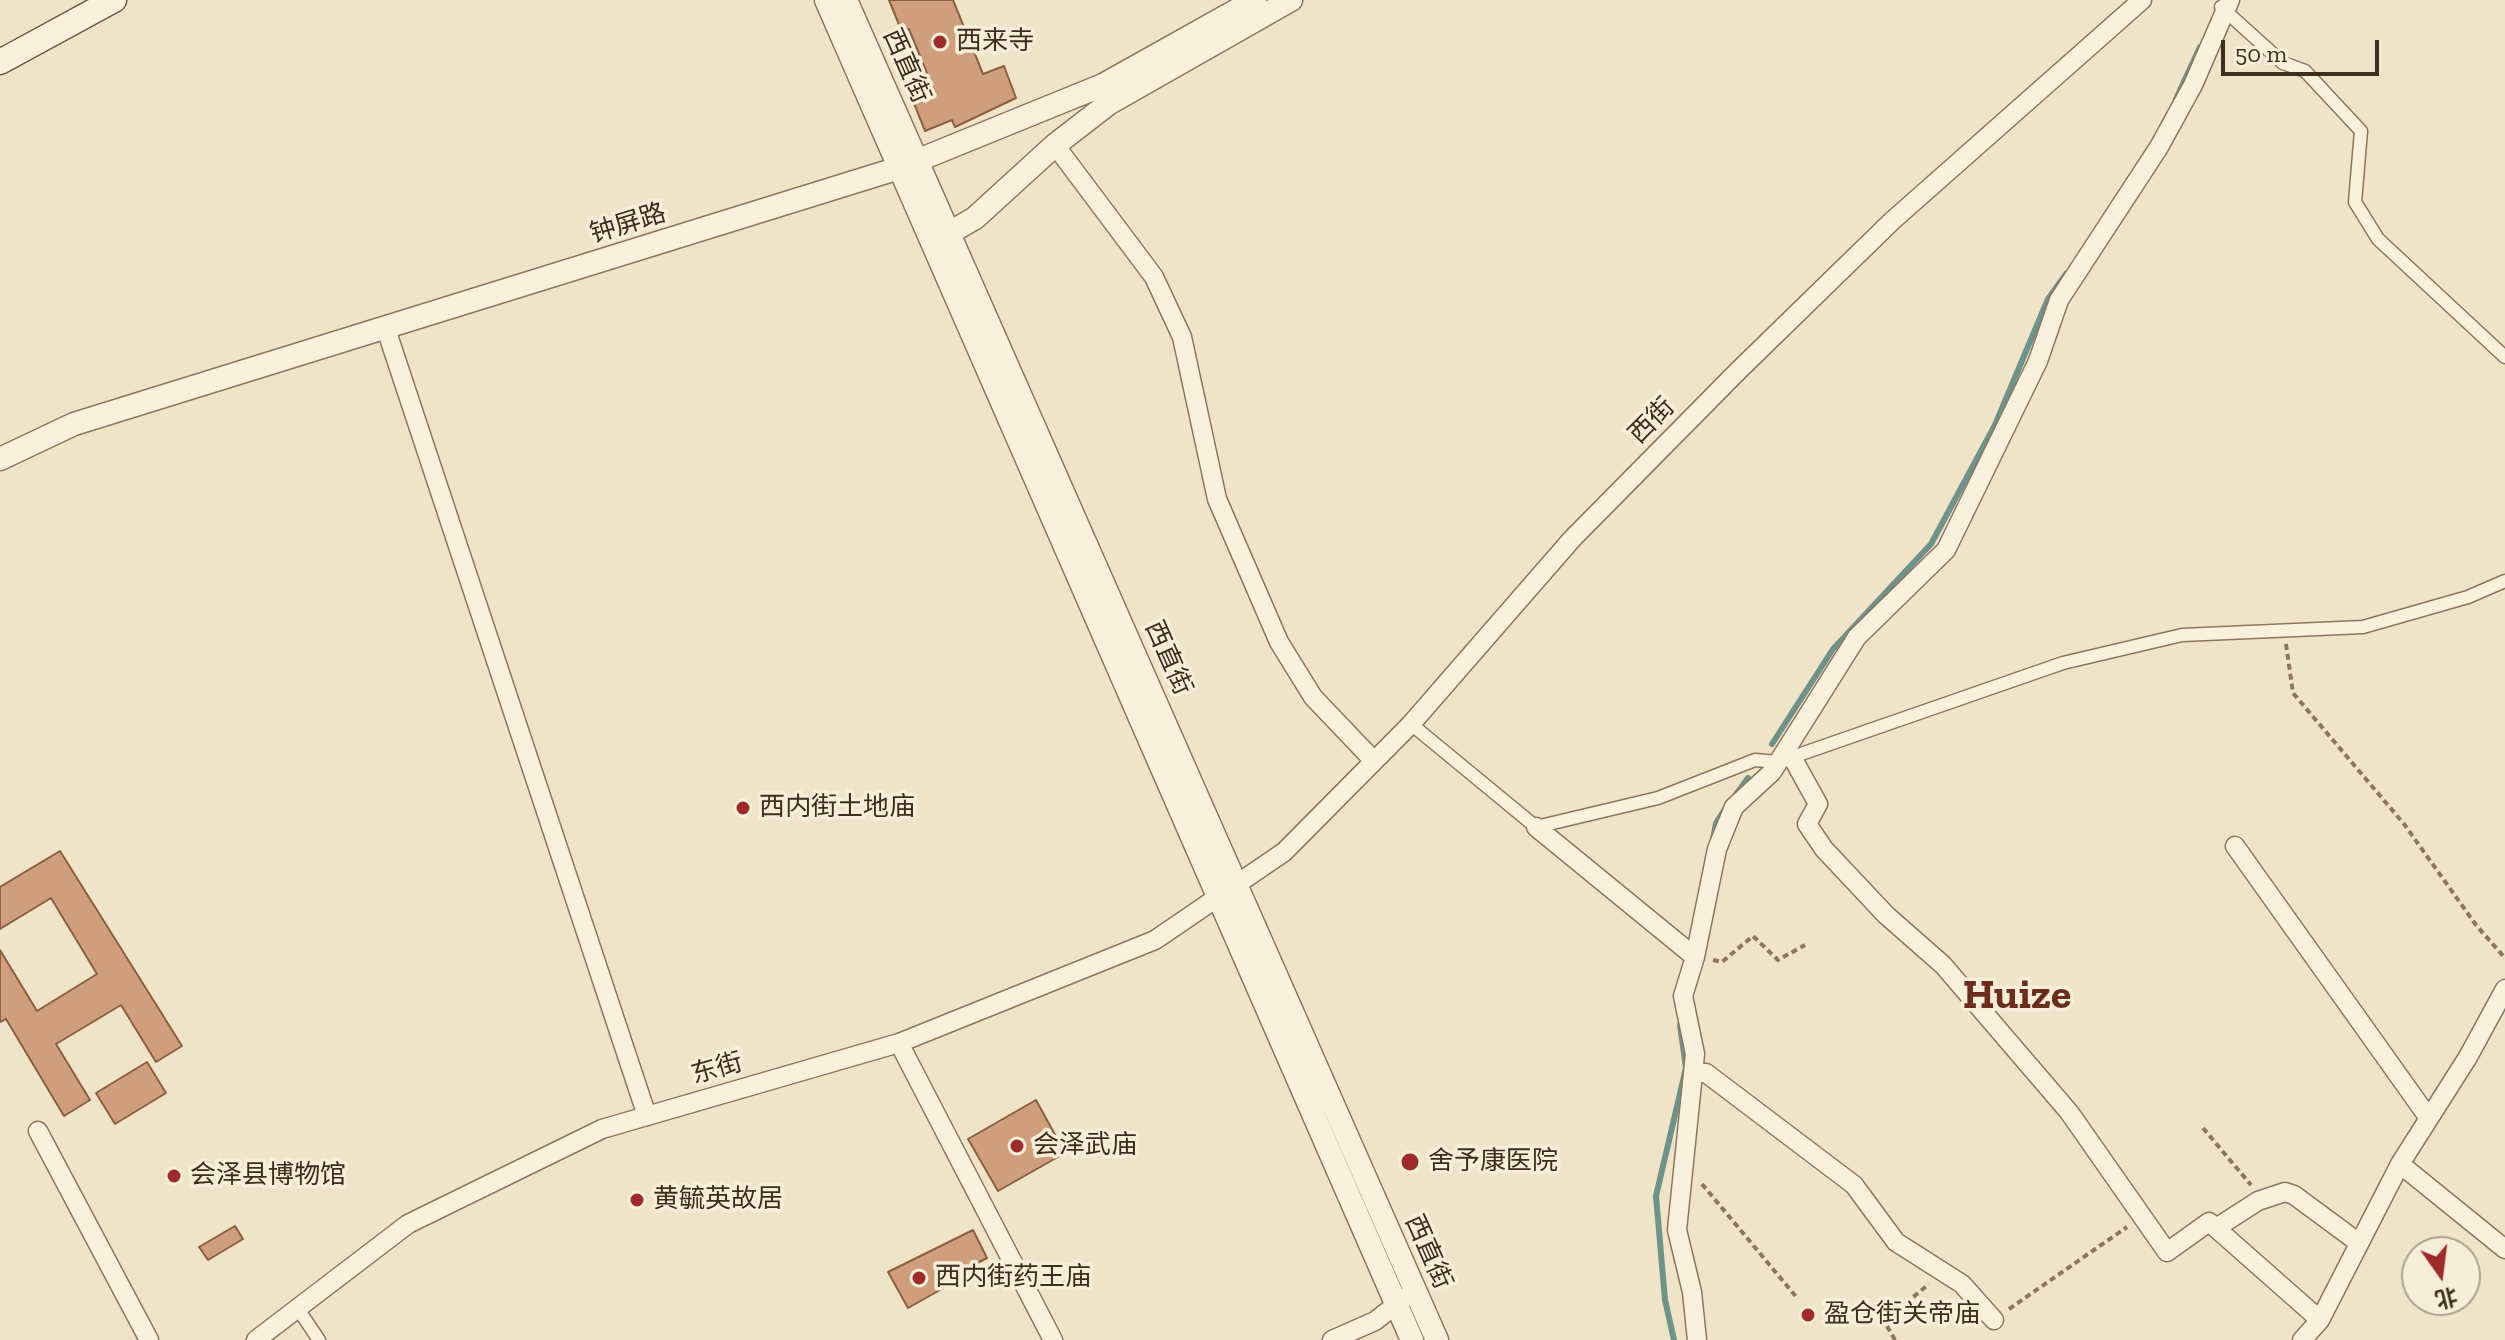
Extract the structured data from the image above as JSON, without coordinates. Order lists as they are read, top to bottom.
{
  "streets": {
    "street": [
      "西直街",
      "钟屏路",
      "西街",
      "东街"
    ]
  },
  "crossings": [
    ["西直街", "钟屏路"],
    ["西直街", "西街"],
    ["西直街", "东街"],
    ["西街", "东街"]
  ],
  "districts": ["Huize"],
  "places": [
    "西来寺",
    "西内街土地庙",
    "会泽武庙",
    "舍予康医院",
    "会泽县博物馆",
    "黄毓英故居",
    "西内街药王庙",
    "盈仓街关帝庙"
  ],
  "scale_bar": "50 m",
  "north": "bottom"
}
